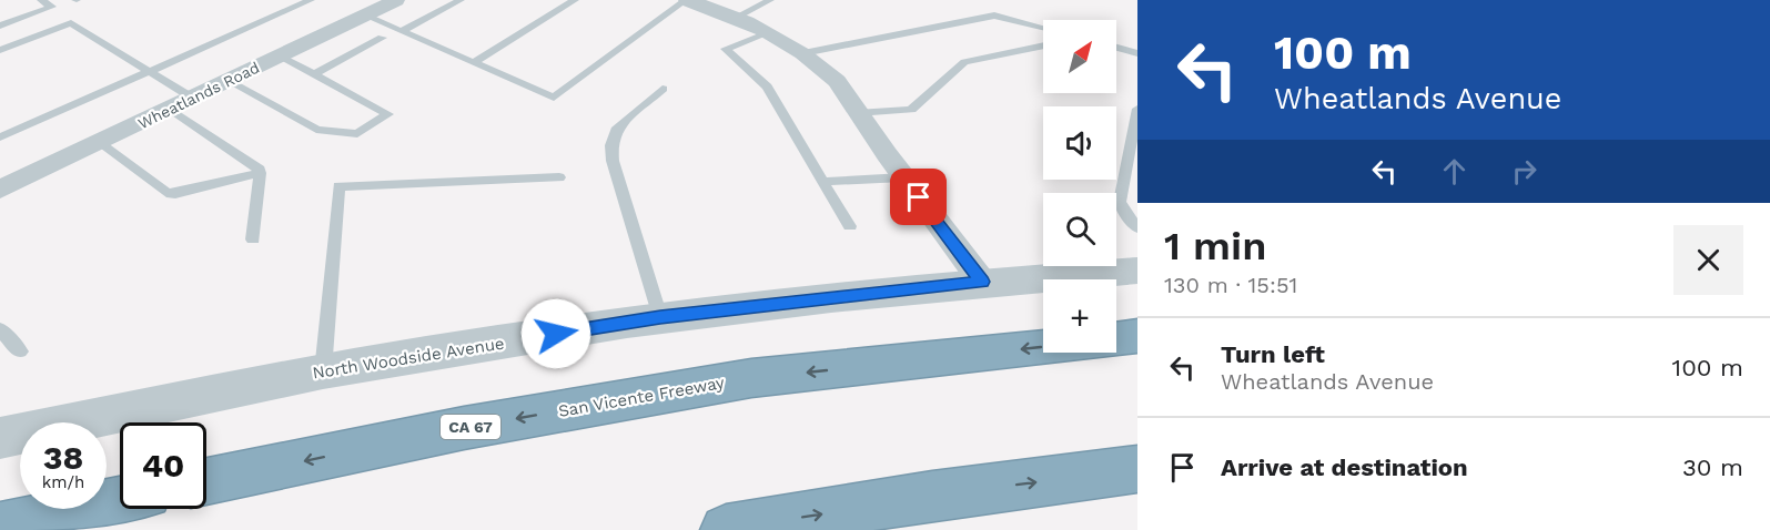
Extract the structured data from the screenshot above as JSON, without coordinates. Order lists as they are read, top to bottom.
{
  "streets": {
    "highway": ["San Vicente Freeway", "CA 67"],
    "street": ["Wheatlands Road", "North Woodside Avenue"]
  },
  "north": "top right",
  "page": {
    "turn": ["100 m", "Wheatlands Avenue"],
    "map_buttons": "+",
    "heading": ["1 min", "130 m · 15:51"],
    "list": [
      {
        "name": "Turn left",
        "note": "Wheatlands Avenue",
        "value": "100 m"
      },
      {
        "name": "Arrive at destination",
        "value": "30 m"
      }
    ],
    "speed": "38 km/h",
    "limit": "40"
  }
}
